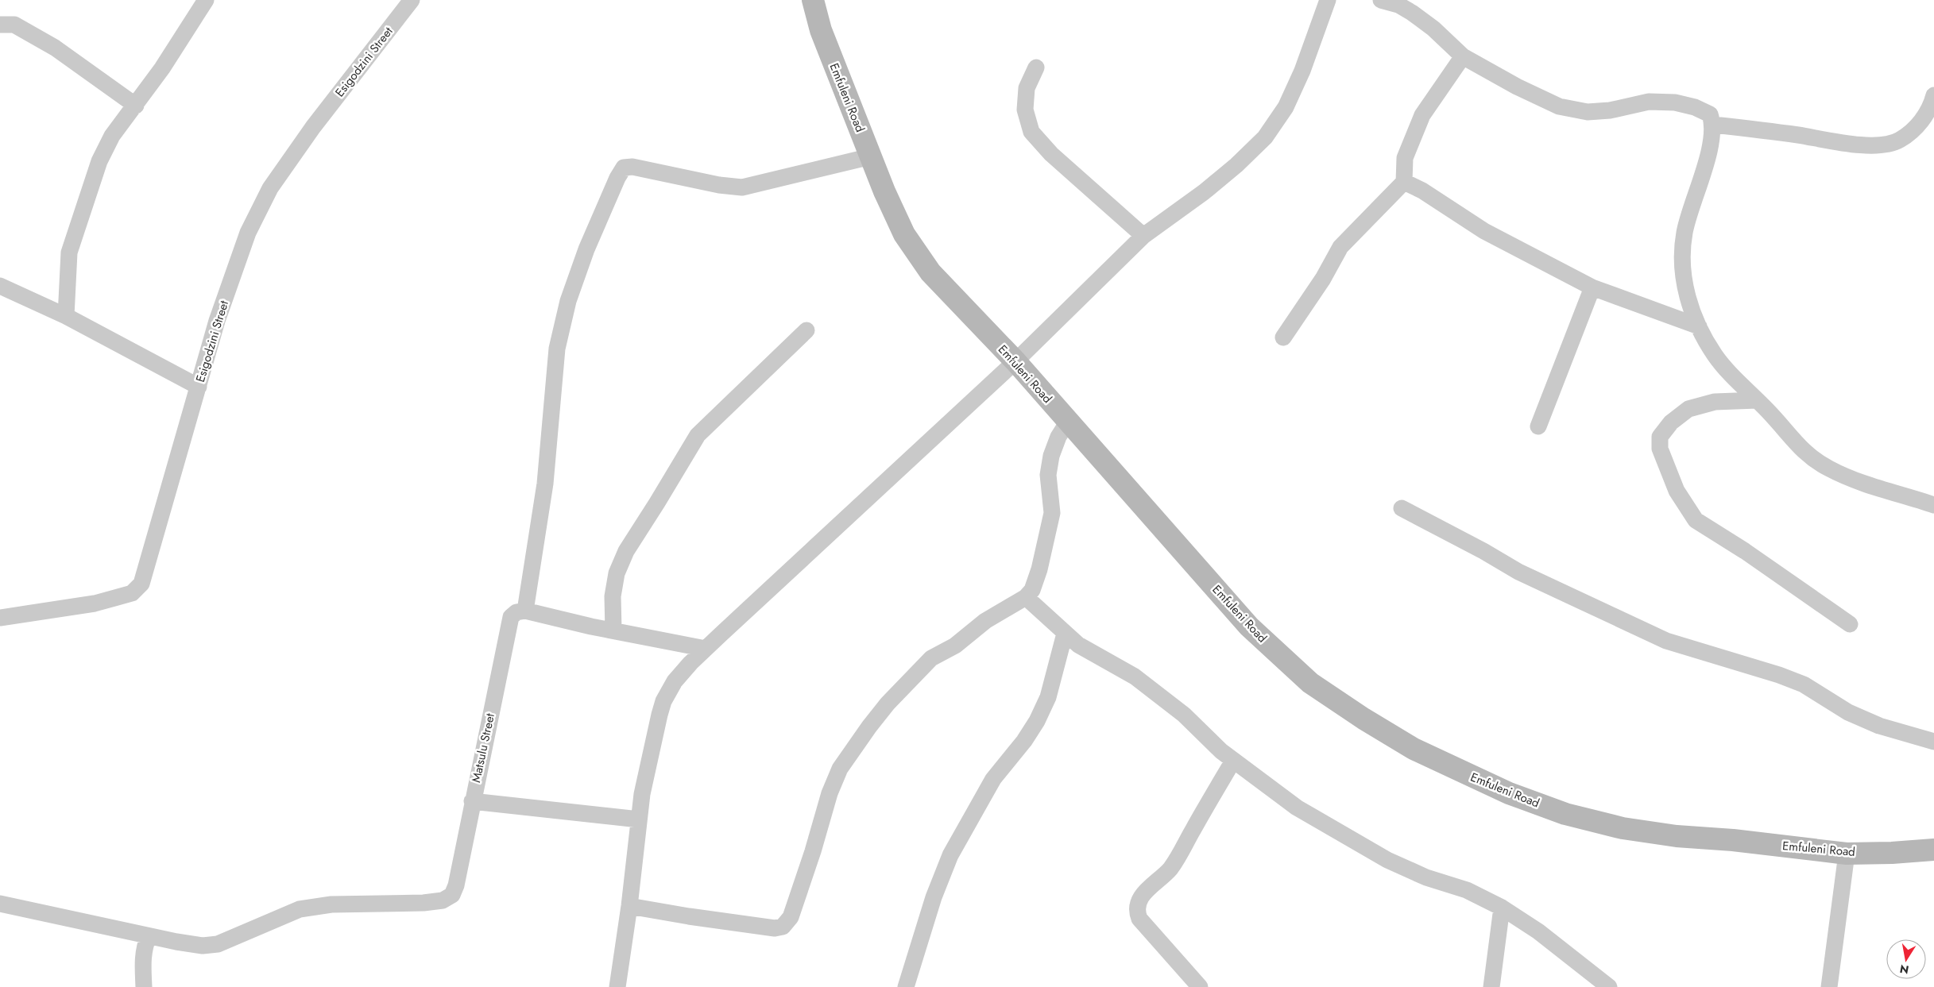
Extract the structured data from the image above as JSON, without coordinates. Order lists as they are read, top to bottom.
{
  "streets": {
    "street": ["Esigodzini Street", "Emfuleni Road", "Matsulu Street"]
  },
  "north": "bottom"
}
